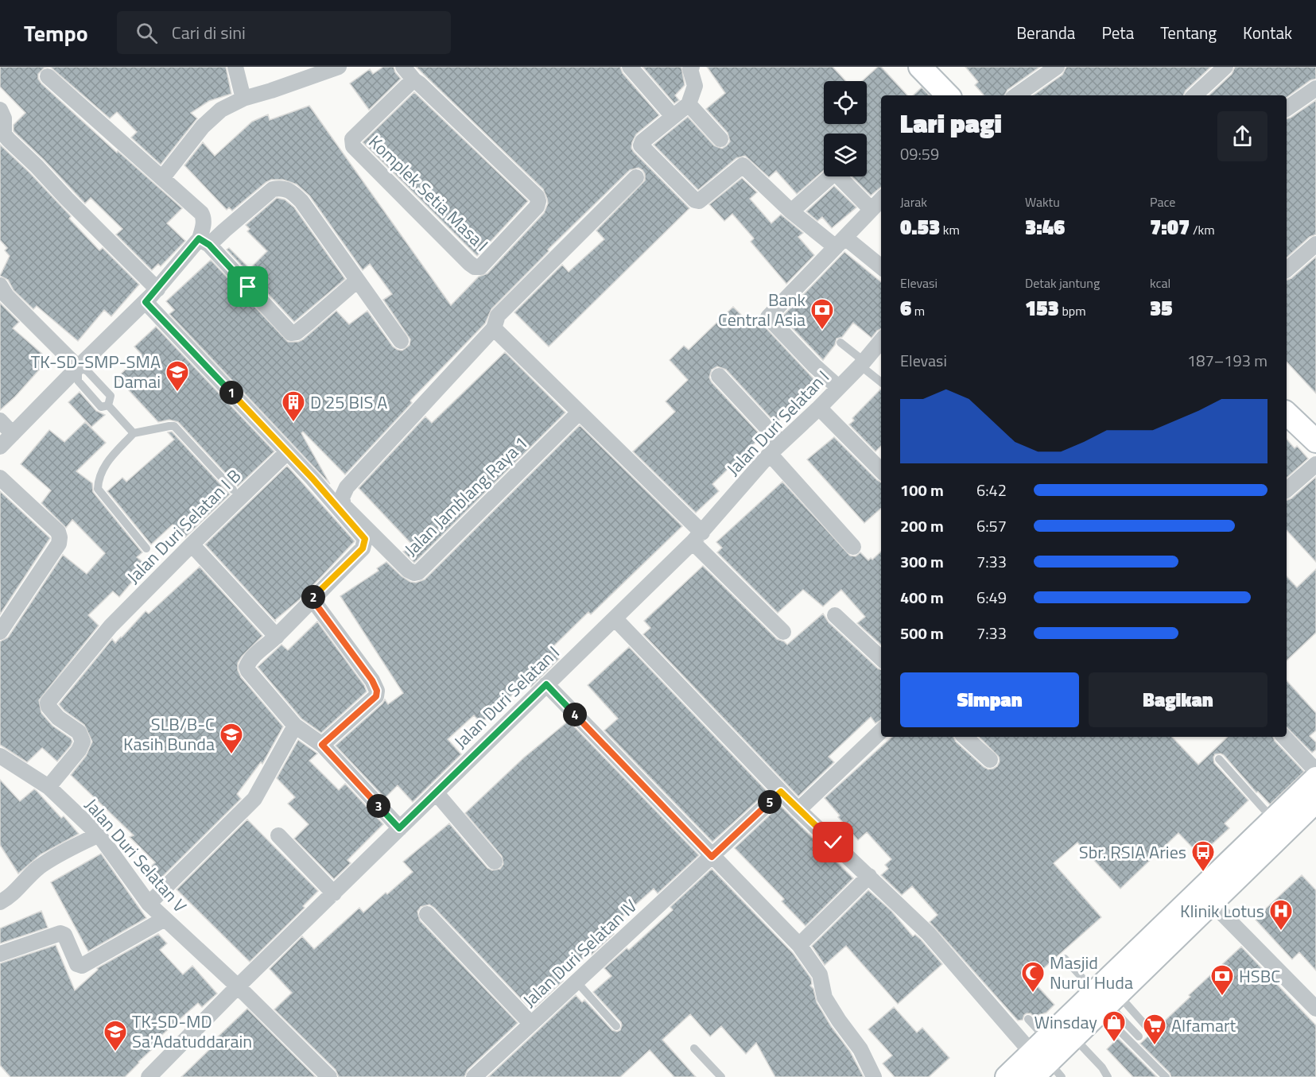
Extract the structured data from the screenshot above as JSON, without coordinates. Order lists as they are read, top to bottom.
{
  "streets": {
    "street": [
      "Komplek Setia Masa I",
      "Jalan Duri Selatan I",
      "Jalan Jamblang Raya 1",
      "Jalan Duri Selatan I B",
      "Jalan Duri Selatan V",
      "Jalan Duri Selatan IV"
    ]
  },
  "crossings": [
    ["Jalan Duri Selatan I", "Jalan Duri Selatan V"],
    ["Jalan Duri Selatan I B", "Jalan Duri Selatan V"]
  ],
  "places": {
    "bank": ["Bank Central Asia", "HSBC"],
    "school or university": ["TK-SD-SMP-SMA Damai", "SLB/B-C Kasih Bunda", "TK-SD-MD Sa'Adatuddarain"],
    "building": ["D 25 BIS A"],
    "bus stop": ["Sbr. RSIA Aries"],
    "hospital": ["Klinik Lotus"],
    "mosque": ["Masjid Nurul Huda"],
    "shop": ["Winsday"],
    "supermarket": ["Alfamart"]
  },
  "page": {
    "header": "Tempo",
    "search": "Cari di sini",
    "nav": [
      "Beranda",
      "Peta",
      "Tentang",
      "Kontak"
    ],
    "heading": ["Lari pagi", "09:59"],
    "stats": [
      ["Jarak", "0.53 km"],
      ["Waktu", "3:46"],
      ["Pace", "7:07 /km"],
      ["Elevasi", "6 m"],
      ["Detak jantung", "153 bpm"],
      ["kcal", "35"]
    ],
    "chart": ["Elevasi", "187–193 m"],
    "pins": [
      "1",
      "2",
      "4",
      "5",
      "3"
    ],
    "list": [
      {
        "name": "100 m",
        "note": "6:42"
      },
      {
        "name": "200 m",
        "note": "6:57"
      },
      {
        "name": "300 m",
        "note": "7:33"
      },
      {
        "name": "400 m",
        "note": "6:49"
      },
      {
        "name": "500 m",
        "note": "7:33"
      }
    ],
    "buttons": ["Simpan", "Bagikan"]
  }
}
